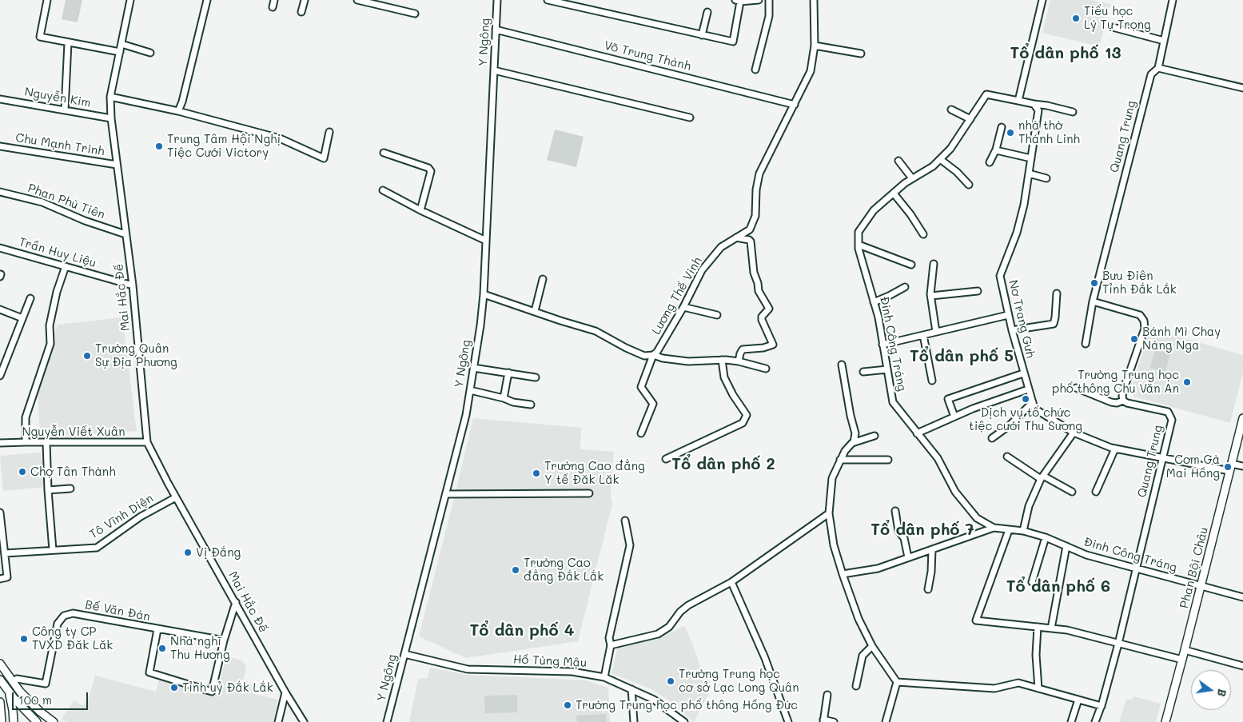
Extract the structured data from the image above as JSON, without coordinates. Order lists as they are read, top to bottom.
{
  "streets": {
    "main road": ["Phan Bội Châu"],
    "street": [
      "Y Ngông",
      "Võ Trung Thành",
      "Nguyễn Kim",
      "Quang Trung",
      "Chu Mạnh Trinh",
      "Phan Phù Tiên",
      "Trần Huy Liệu",
      "Lương Thế Vinh",
      "Mai Hắc Đế",
      "Nơ Trang Gưh",
      "Đinh Công Tráng",
      "Nguyễn Viết Xuân",
      "Tô Vĩnh Diện",
      "Bế Văn Đàn",
      "Hồ Tùng Mậu"
    ]
  },
  "crossings": [
    ["Y Ngông", "Võ Trung Thành"],
    ["Y Ngông", "Hồ Tùng Mậu"],
    ["Võ Trung Thành", "Lương Thế Vinh"],
    ["Nguyễn Kim", "Mai Hắc Đế"],
    ["Quang Trung", "Nơ Trang Gưh"],
    ["Quang Trung", "Đinh Công Tráng"],
    ["Chu Mạnh Trinh", "Mai Hắc Đế"],
    ["Phan Phù Tiên", "Mai Hắc Đế"],
    ["Trần Huy Liệu", "Mai Hắc Đế"],
    ["Mai Hắc Đế", "Nguyễn Viết Xuân"],
    ["Mai Hắc Đế", "Tô Vĩnh Diện"],
    ["Nơ Trang Gưh", "Phan Bội Châu"],
    ["Đinh Công Tráng", "Phan Bội Châu"]
  ],
  "districts": [
    "Tổ dân phố 13",
    "Tổ dân phố 5",
    "Tổ dân phố 2",
    "Tổ dân phố 7",
    "Tổ dân phố 6",
    "Tổ dân phố 4"
  ],
  "places": [
    "Tiểu học Lý Tự Trọng",
    "nhà thờ Thánh Linh",
    "Trung Tâm Hội Nghị Tiệc Cưới Victory",
    "Bưu Điện Tỉnh Đắk Lắk",
    "Bánh Mì Chay Nàng Nga",
    "Trường Quân Sự Địa Phương",
    "Trường Trung học phổ thông Chu Văn An",
    "Dịch vụ tổ chức tiệc cưới Thu Sương",
    "Cơm Gà Mai Hồng",
    "Chợ Tân Thành",
    "Trường Cao đẳng Y tế Đăk Lăk",
    "Vị Đắng",
    "Trường Cao đẳng Đắk Lắk",
    "Công ty CP TVXD Đăk Lăk",
    "Nhà nghĩ Thu Hương",
    "Trường Trung học cơ sở Lạc Long Quân",
    "Tỉnh uỷ Đắk Lắk",
    "Trường Trung học phổ thông Hồng Đức"
  ],
  "scale_bar": "100 m",
  "north": "right"
}
